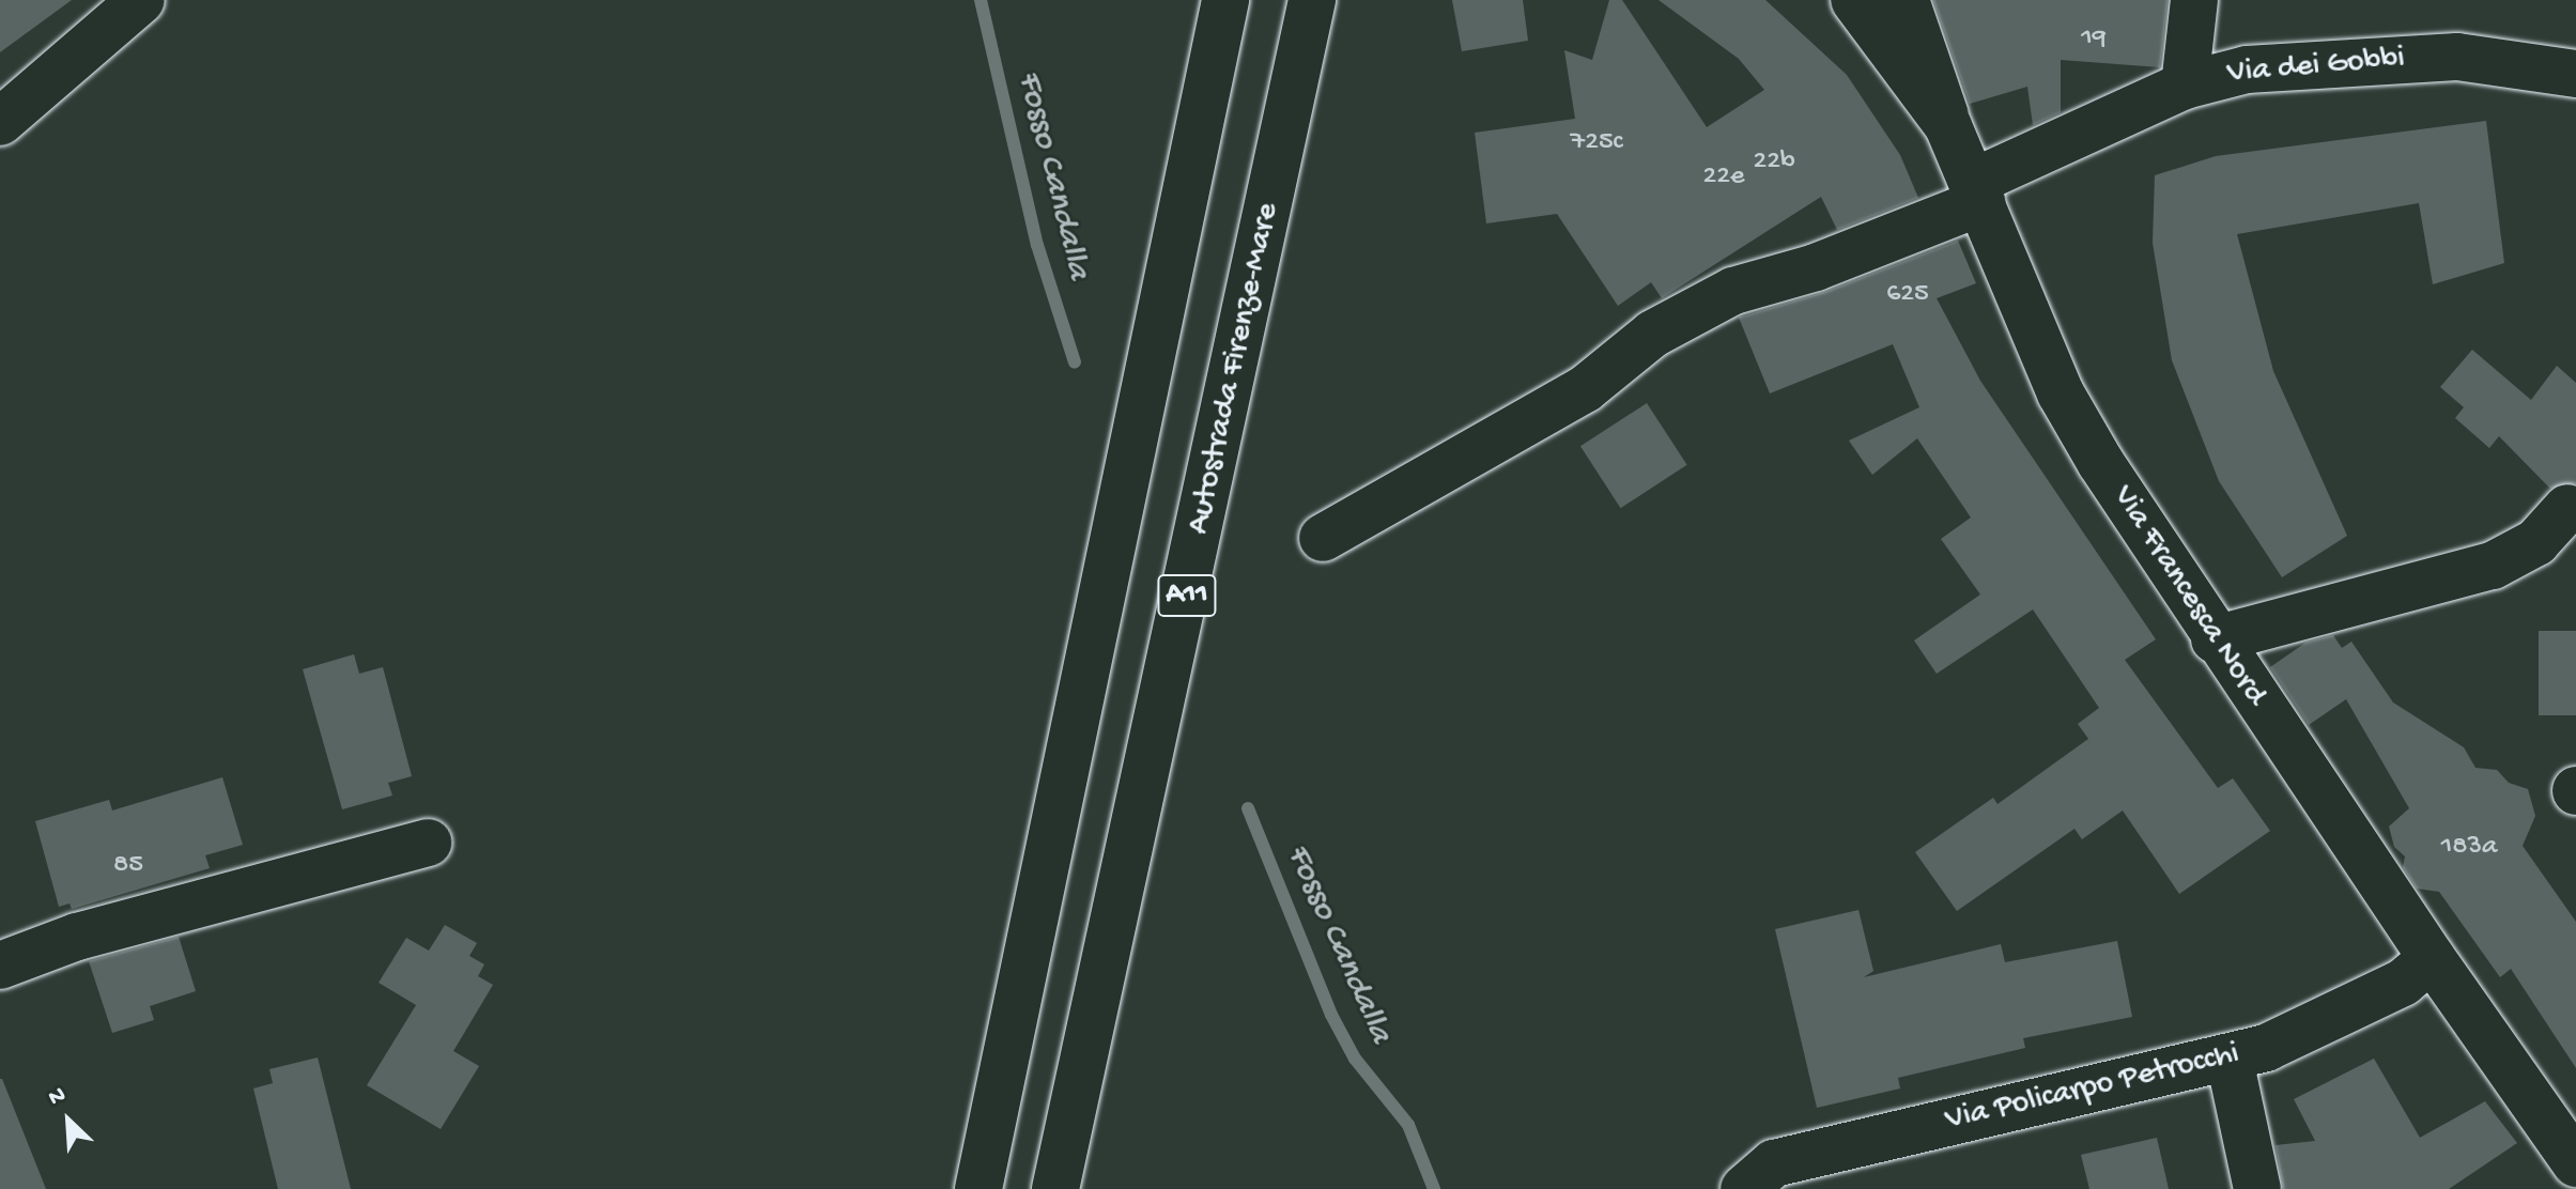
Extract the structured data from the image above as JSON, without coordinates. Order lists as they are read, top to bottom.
{
  "streets": {
    "main road": [
      "Via dei Gobbi",
      "Autostrada Firenze-Mare",
      "A11",
      "Via Francesca Nord",
      "Via Policarpo Petrocchi"
    ]
  },
  "crossings": [
    ["Via dei Gobbi", "Via Francesca Nord"],
    ["Via Francesca Nord", "Via Policarpo Petrocchi"]
  ],
  "water": ["Fosso Candalla"],
  "house_numbers": [
    "19",
    "725c",
    "22b",
    "22e",
    "625",
    "183a",
    "85"
  ],
  "north": "top left"
}
